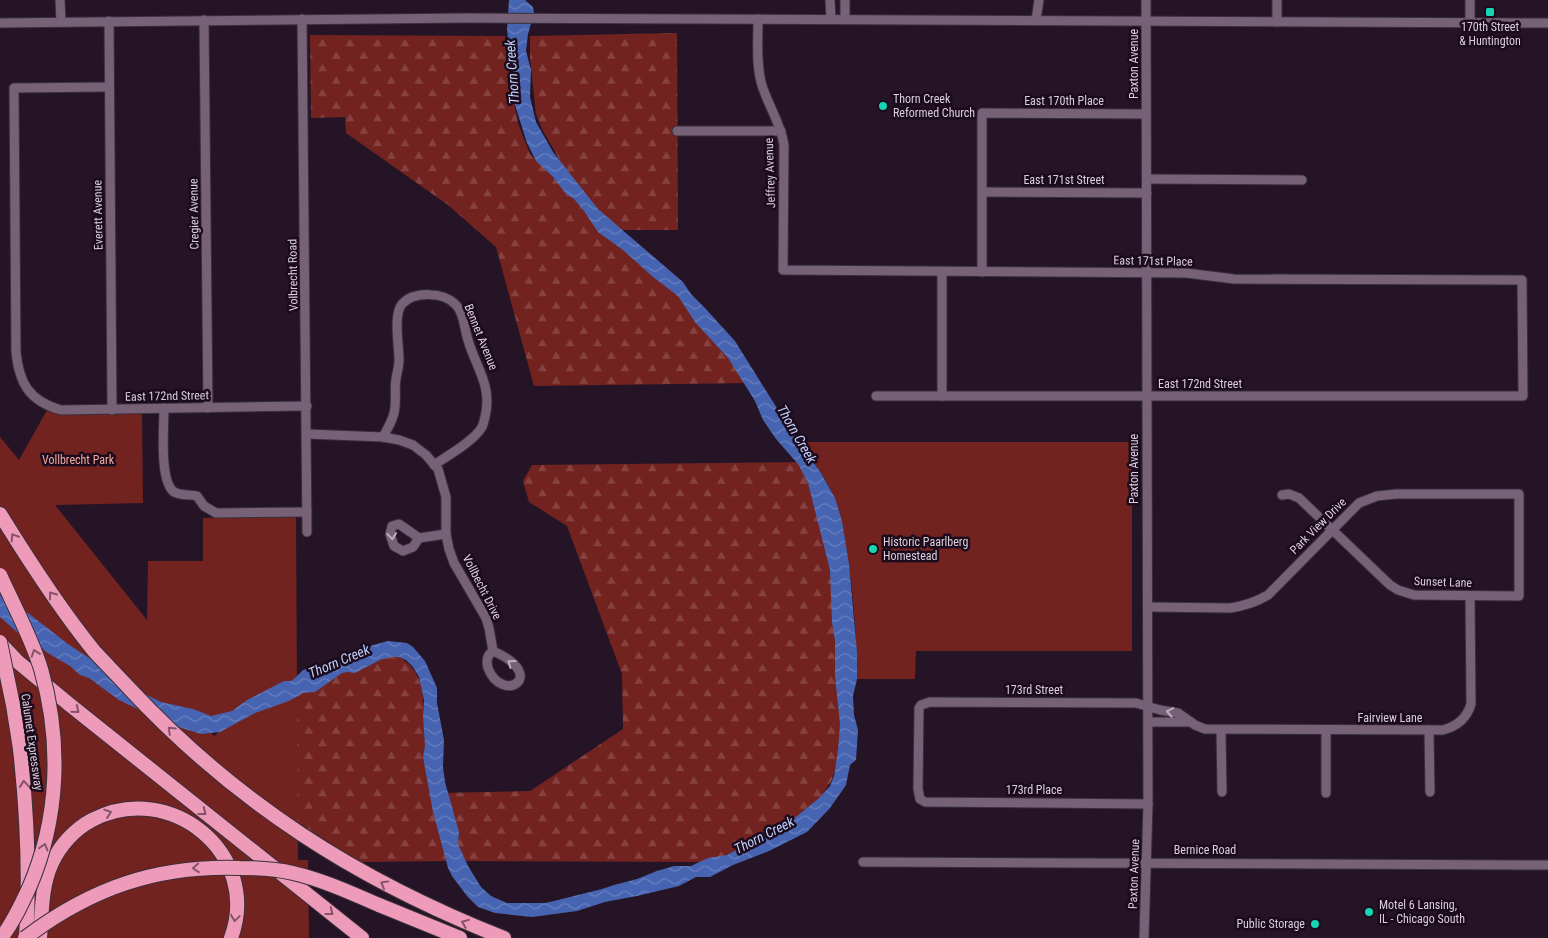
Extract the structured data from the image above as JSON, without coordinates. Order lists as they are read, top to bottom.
{
  "streets": {
    "highway": ["Calumet Expressway"],
    "street": [
      "Paxton Avenue",
      "East 170th Place",
      "Jeffrey Avenue",
      "East 171st Street",
      "Cregier Avenue",
      "Everett Avenue",
      "East 171st Place",
      "Volbrecht Road",
      "Bennet Avenue",
      "East 172nd Street",
      "Park View Drive",
      "Sunset Lane",
      "Vollbecht Drive",
      "173rd Street",
      "Fairview Lane",
      "173rd Place",
      "Bernice Road"
    ]
  },
  "crossings": [
    ["Paxton Avenue", "East 170th Place"],
    ["Paxton Avenue", "East 171st Street"],
    ["Paxton Avenue", "East 171st Place"],
    ["Paxton Avenue", "East 172nd Street"],
    ["Paxton Avenue", "Park View Drive"],
    ["Paxton Avenue", "173rd Street"],
    ["Paxton Avenue", "Fairview Lane"],
    ["Paxton Avenue", "173rd Place"],
    ["Paxton Avenue", "Bernice Road"],
    ["East 170th Place", "East 171st Street"],
    ["Jeffrey Avenue", "East 171st Place"],
    ["Cregier Avenue", "East 172nd Street"],
    ["Everett Avenue", "East 172nd Street"],
    ["East 171st Place", "East 172nd Street"],
    ["Volbrecht Road", "East 172nd Street"],
    ["Volbrecht Road", "Vollbecht Drive"],
    ["Bennet Avenue", "Vollbecht Drive"],
    ["Park View Drive", "Sunset Lane"],
    ["Sunset Lane", "Fairview Lane"],
    ["173rd Street", "Fairview Lane"],
    ["173rd Street", "173rd Place"]
  ],
  "water": ["Thorn Creek"],
  "parks": ["Vollbrecht Park"],
  "places": {
    "transit": ["170th Street & Huntington"],
    "other": [
      "Thorn Creek Reformed Church",
      "Historic Paarlberg Homestead",
      "Motel 6 Lansing, IL - Chicago South",
      "Public Storage"
    ]
  }
}
